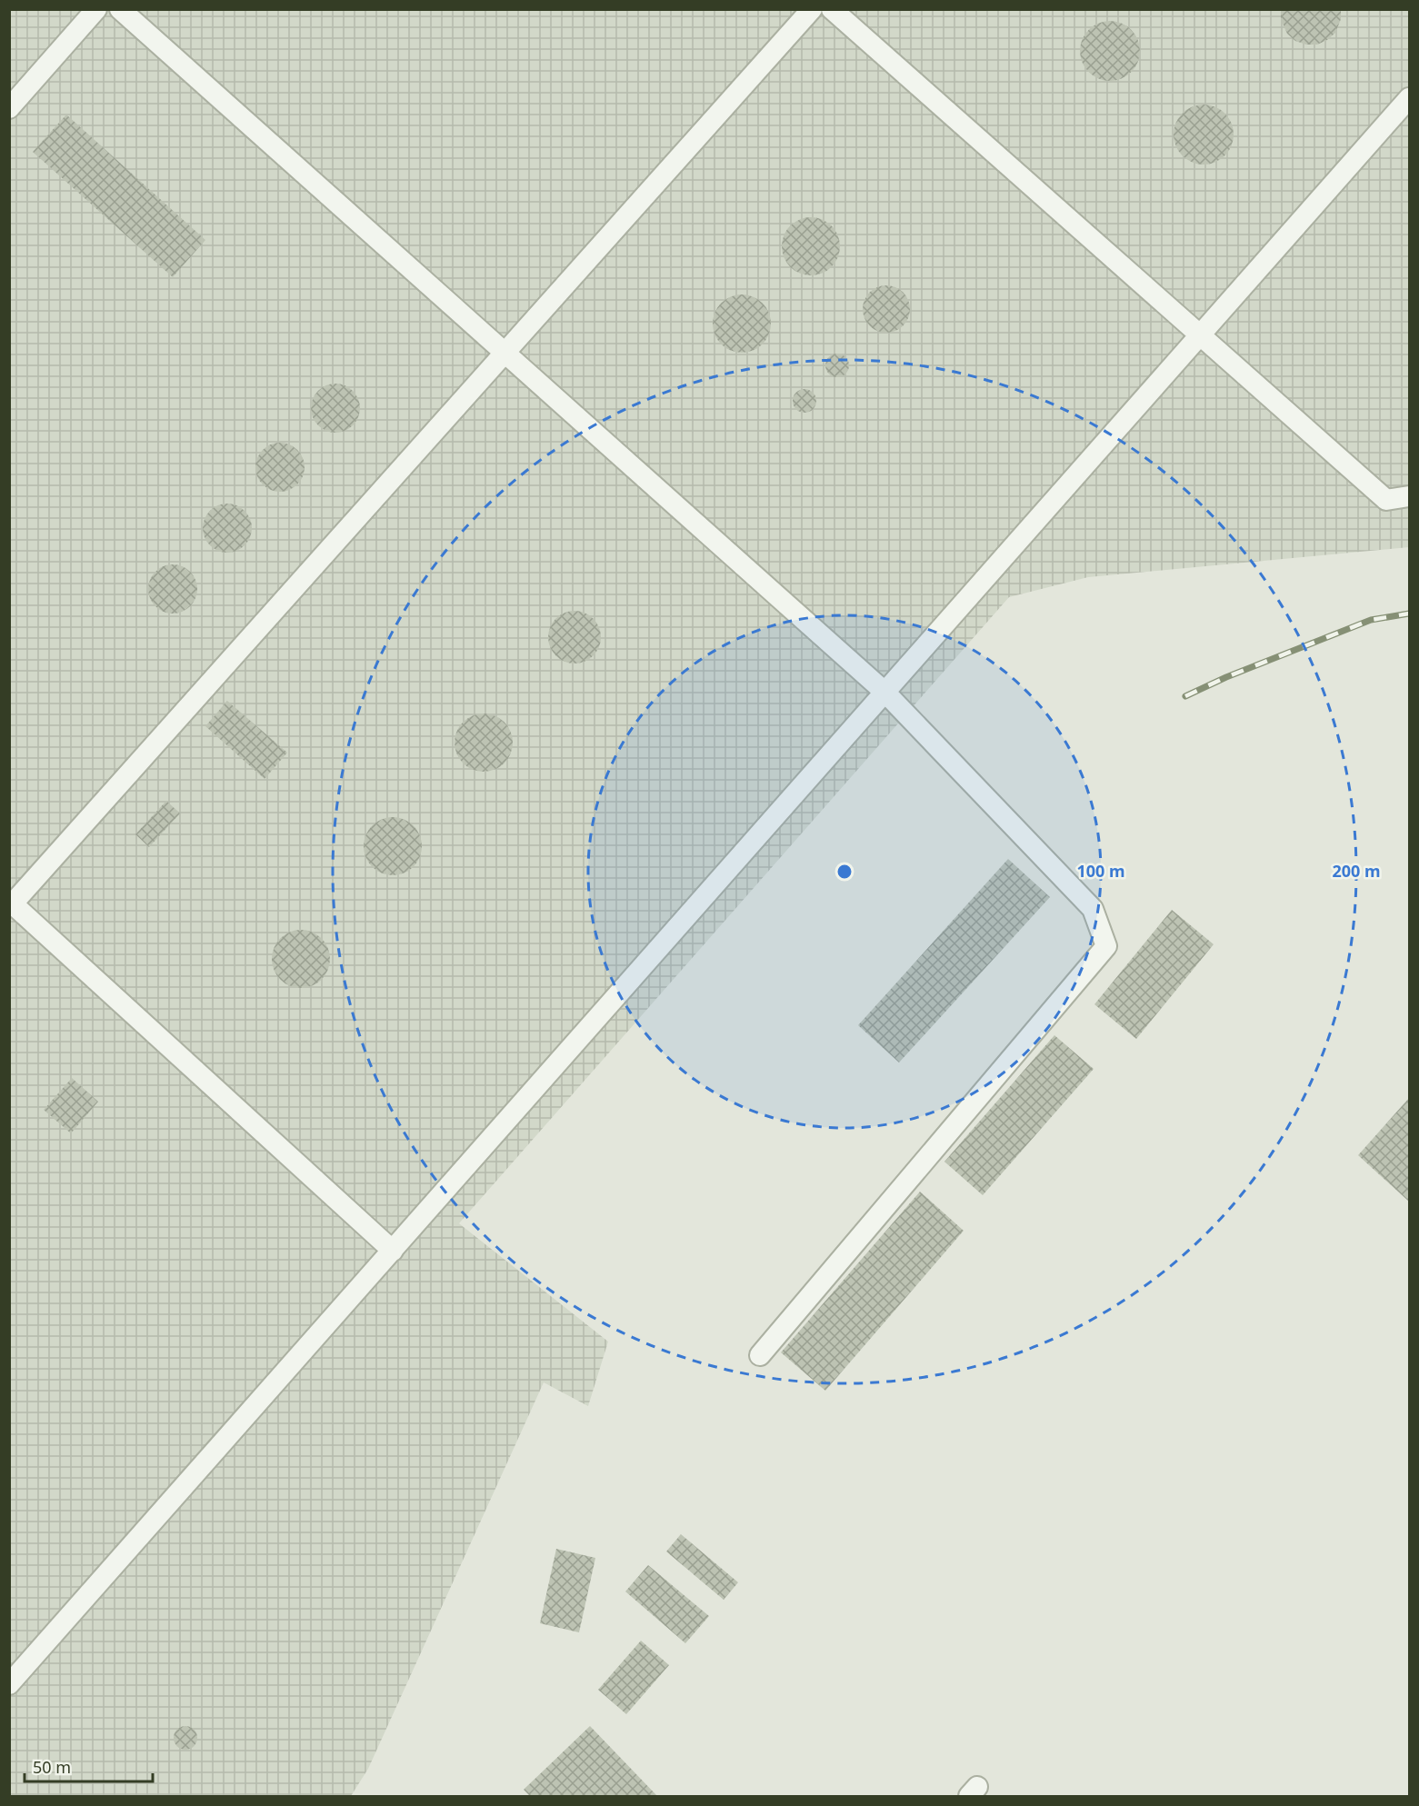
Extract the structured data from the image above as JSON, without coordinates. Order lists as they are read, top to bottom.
{
  "scale_bar": "50 m",
  "rings": ["100 m", "200 m"]
}
